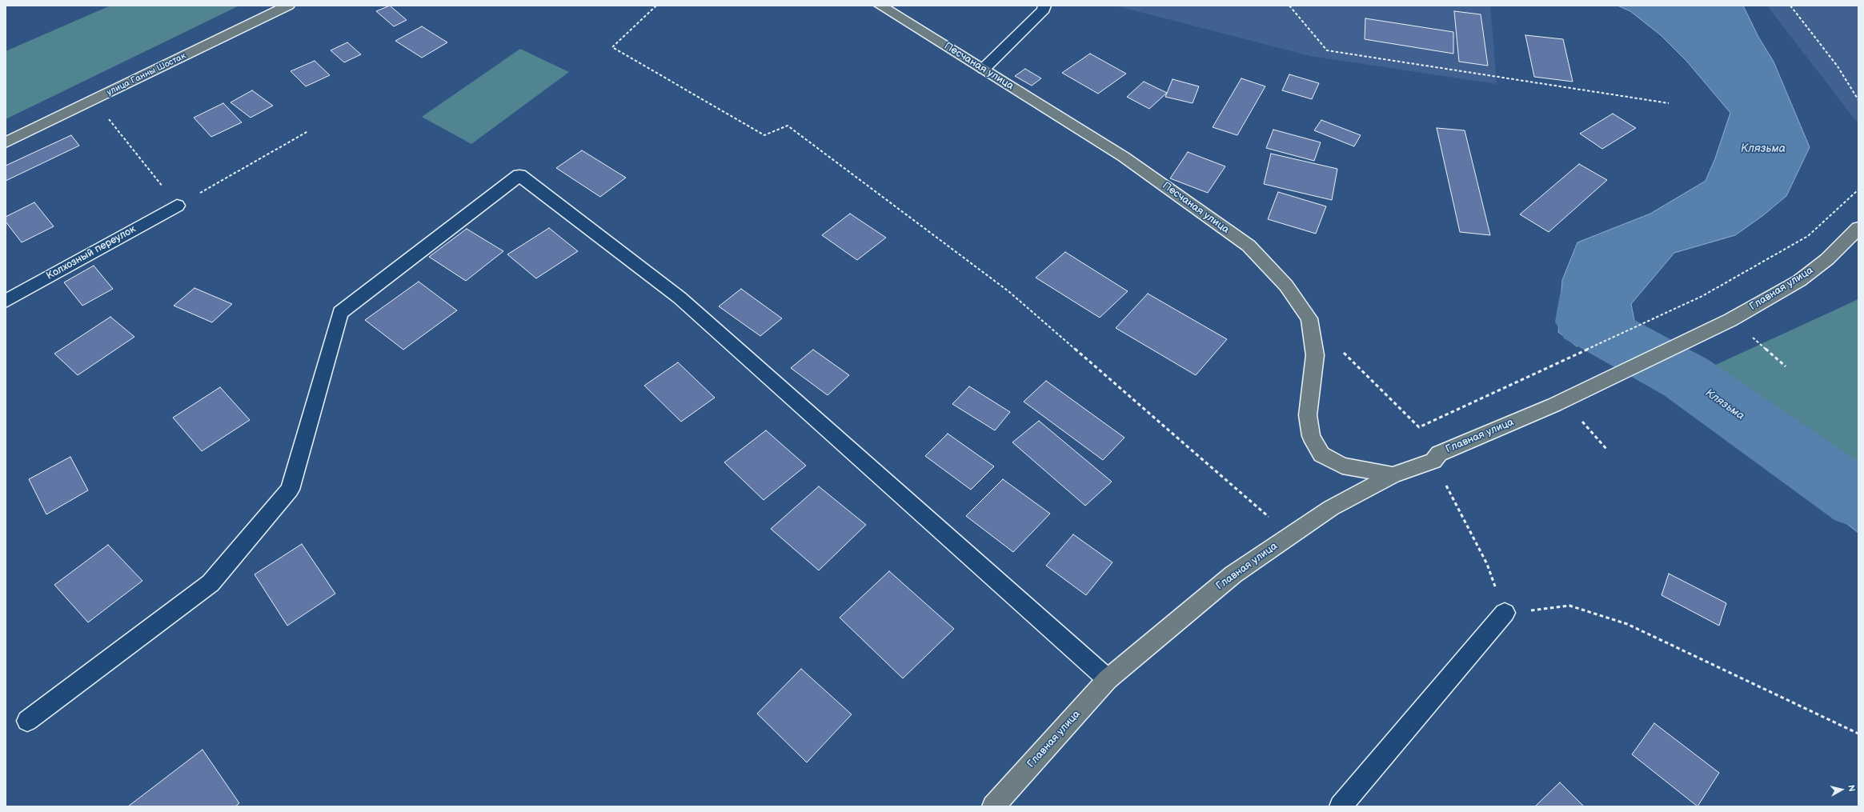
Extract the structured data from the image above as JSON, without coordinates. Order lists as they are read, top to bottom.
{
  "streets": {
    "main road": ["Песчаная улица", "улица Ганны Шостак", "Главная улица"],
    "street": ["Колхозный переулок"]
  },
  "crossings": [
    ["Песчаная улица", "Главная улица"]
  ],
  "water": ["Клязьма"],
  "north": "right"
}
